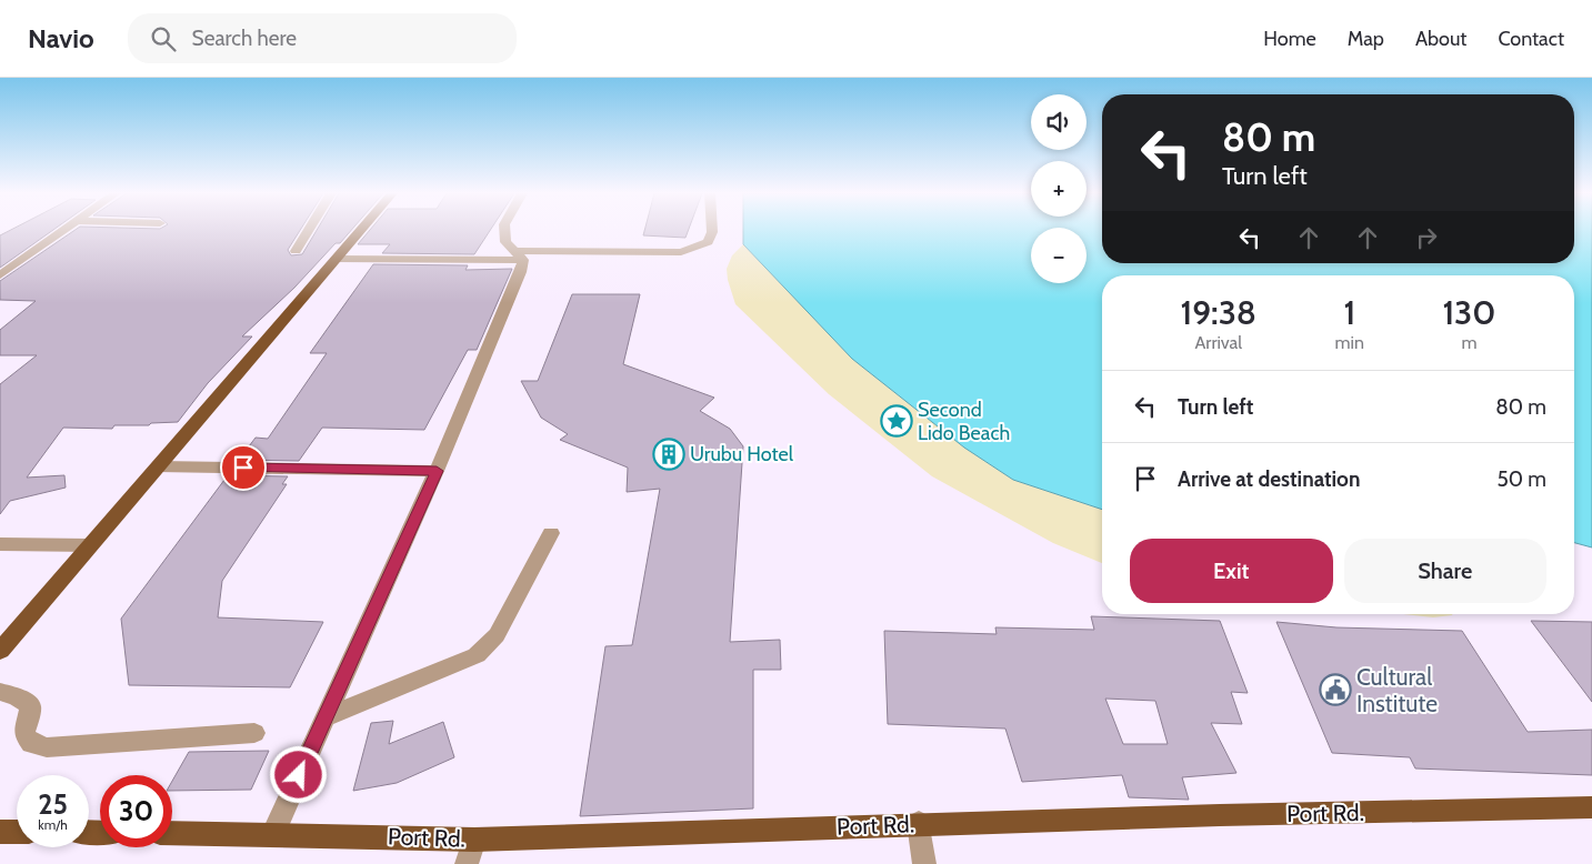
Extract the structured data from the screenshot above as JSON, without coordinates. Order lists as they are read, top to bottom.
{
  "streets": {
    "main road": ["Port Rd."]
  },
  "places": {
    "place": ["Second Lido Beach"],
    "building": ["Urubu Hotel"],
    "public building": ["Cultural Institute"]
  },
  "page": {
    "header": "Navio",
    "search": "Search here",
    "nav": [
      "Home",
      "Map",
      "About",
      "Contact"
    ],
    "map_buttons": ["+", "−"],
    "turn": ["80 m", "Turn left"],
    "eta": [
      "19:38",
      "Arrival",
      "1",
      "min",
      "130",
      "m"
    ],
    "list": [
      {
        "name": "Turn left",
        "value": "80 m"
      },
      {
        "name": "Arrive at destination",
        "value": "50 m"
      }
    ],
    "buttons": ["Exit", "Share"],
    "speed": "25 km/h",
    "limit": "30"
  }
}
